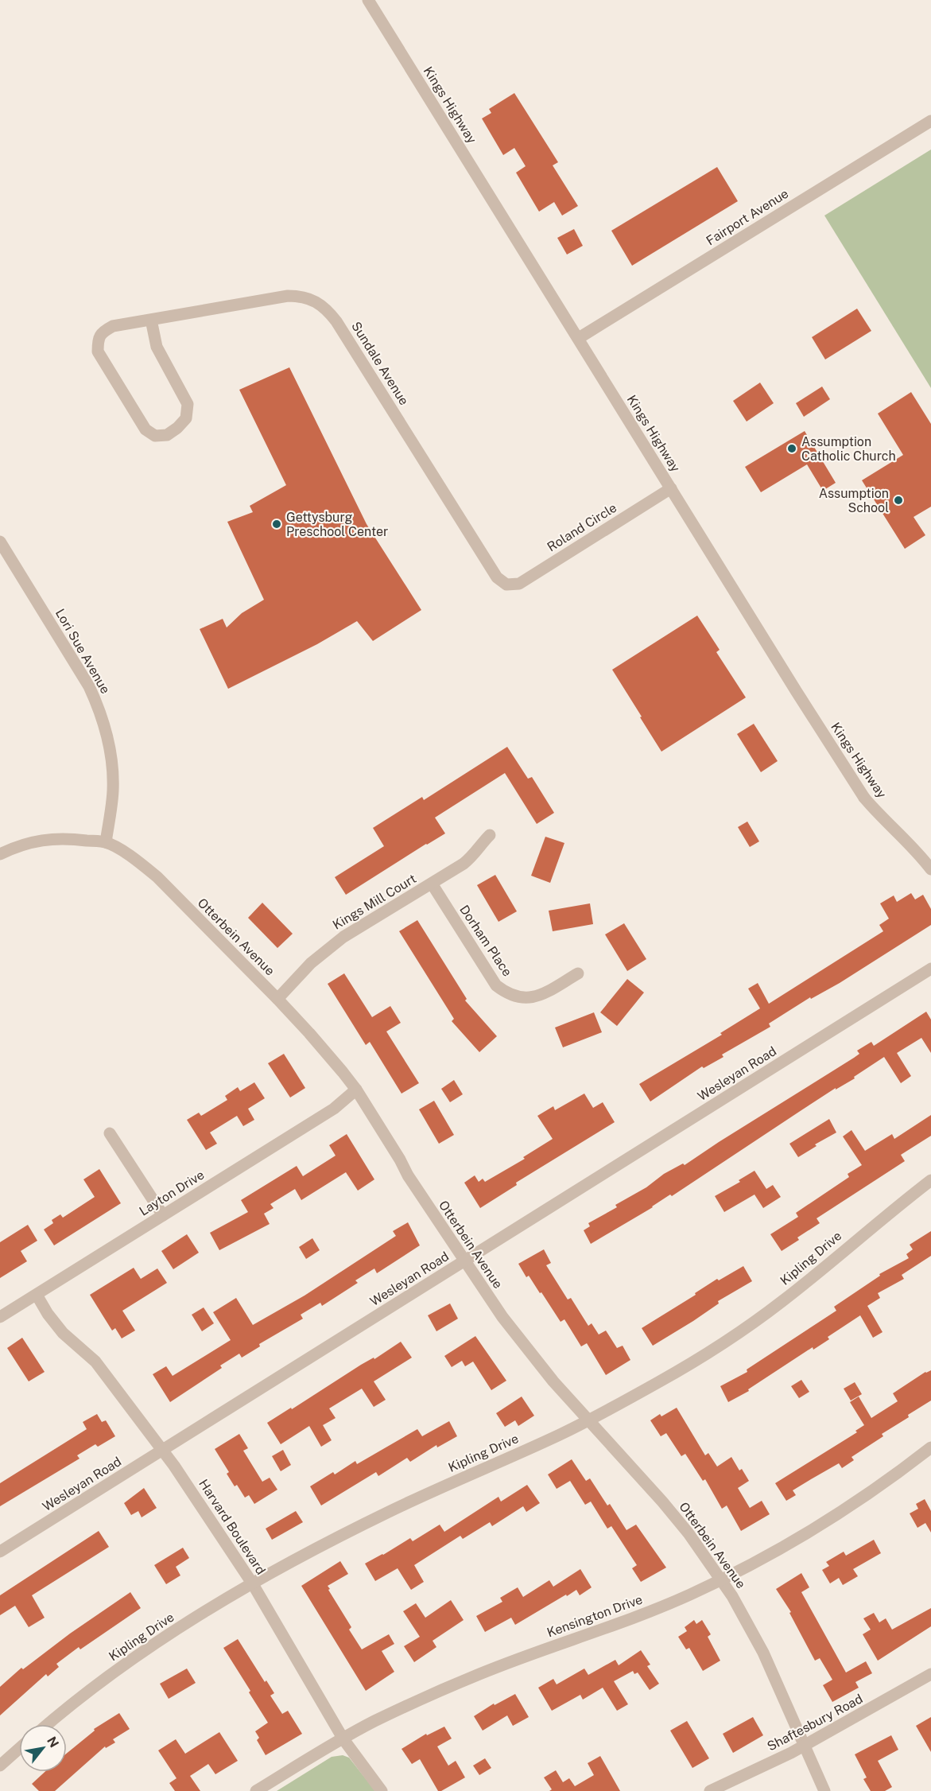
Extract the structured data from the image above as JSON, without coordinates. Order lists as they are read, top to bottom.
{
  "streets": {
    "street": [
      "Kings Highway",
      "Fairport Avenue",
      "Sundale Avenue",
      "Roland Circle",
      "Lori Sue Avenue",
      "Kings Mill Court",
      "Otterbein Avenue",
      "Dorham Place",
      "Wesleyan Road",
      "Layton Drive",
      "Kipling Drive",
      "Harvard Boulevard",
      "Kensington Drive",
      "Shaftesbury Road"
    ]
  },
  "crossings": [
    ["Kings Highway", "Fairport Avenue"],
    ["Kings Highway", "Roland Circle"],
    ["Sundale Avenue", "Roland Circle"],
    ["Lori Sue Avenue", "Otterbein Avenue"],
    ["Kings Mill Court", "Otterbein Avenue"],
    ["Kings Mill Court", "Dorham Place"],
    ["Otterbein Avenue", "Wesleyan Road"],
    ["Otterbein Avenue", "Layton Drive"],
    ["Otterbein Avenue", "Kipling Drive"],
    ["Otterbein Avenue", "Kensington Drive"],
    ["Otterbein Avenue", "Shaftesbury Road"],
    ["Wesleyan Road", "Harvard Boulevard"],
    ["Layton Drive", "Harvard Boulevard"],
    ["Kipling Drive", "Harvard Boulevard"],
    ["Harvard Boulevard", "Kensington Drive"]
  ],
  "places": ["Assumption Catholic Church", "Assumption School", "Gettysburg Preschool Center"],
  "north": "top right"
}
